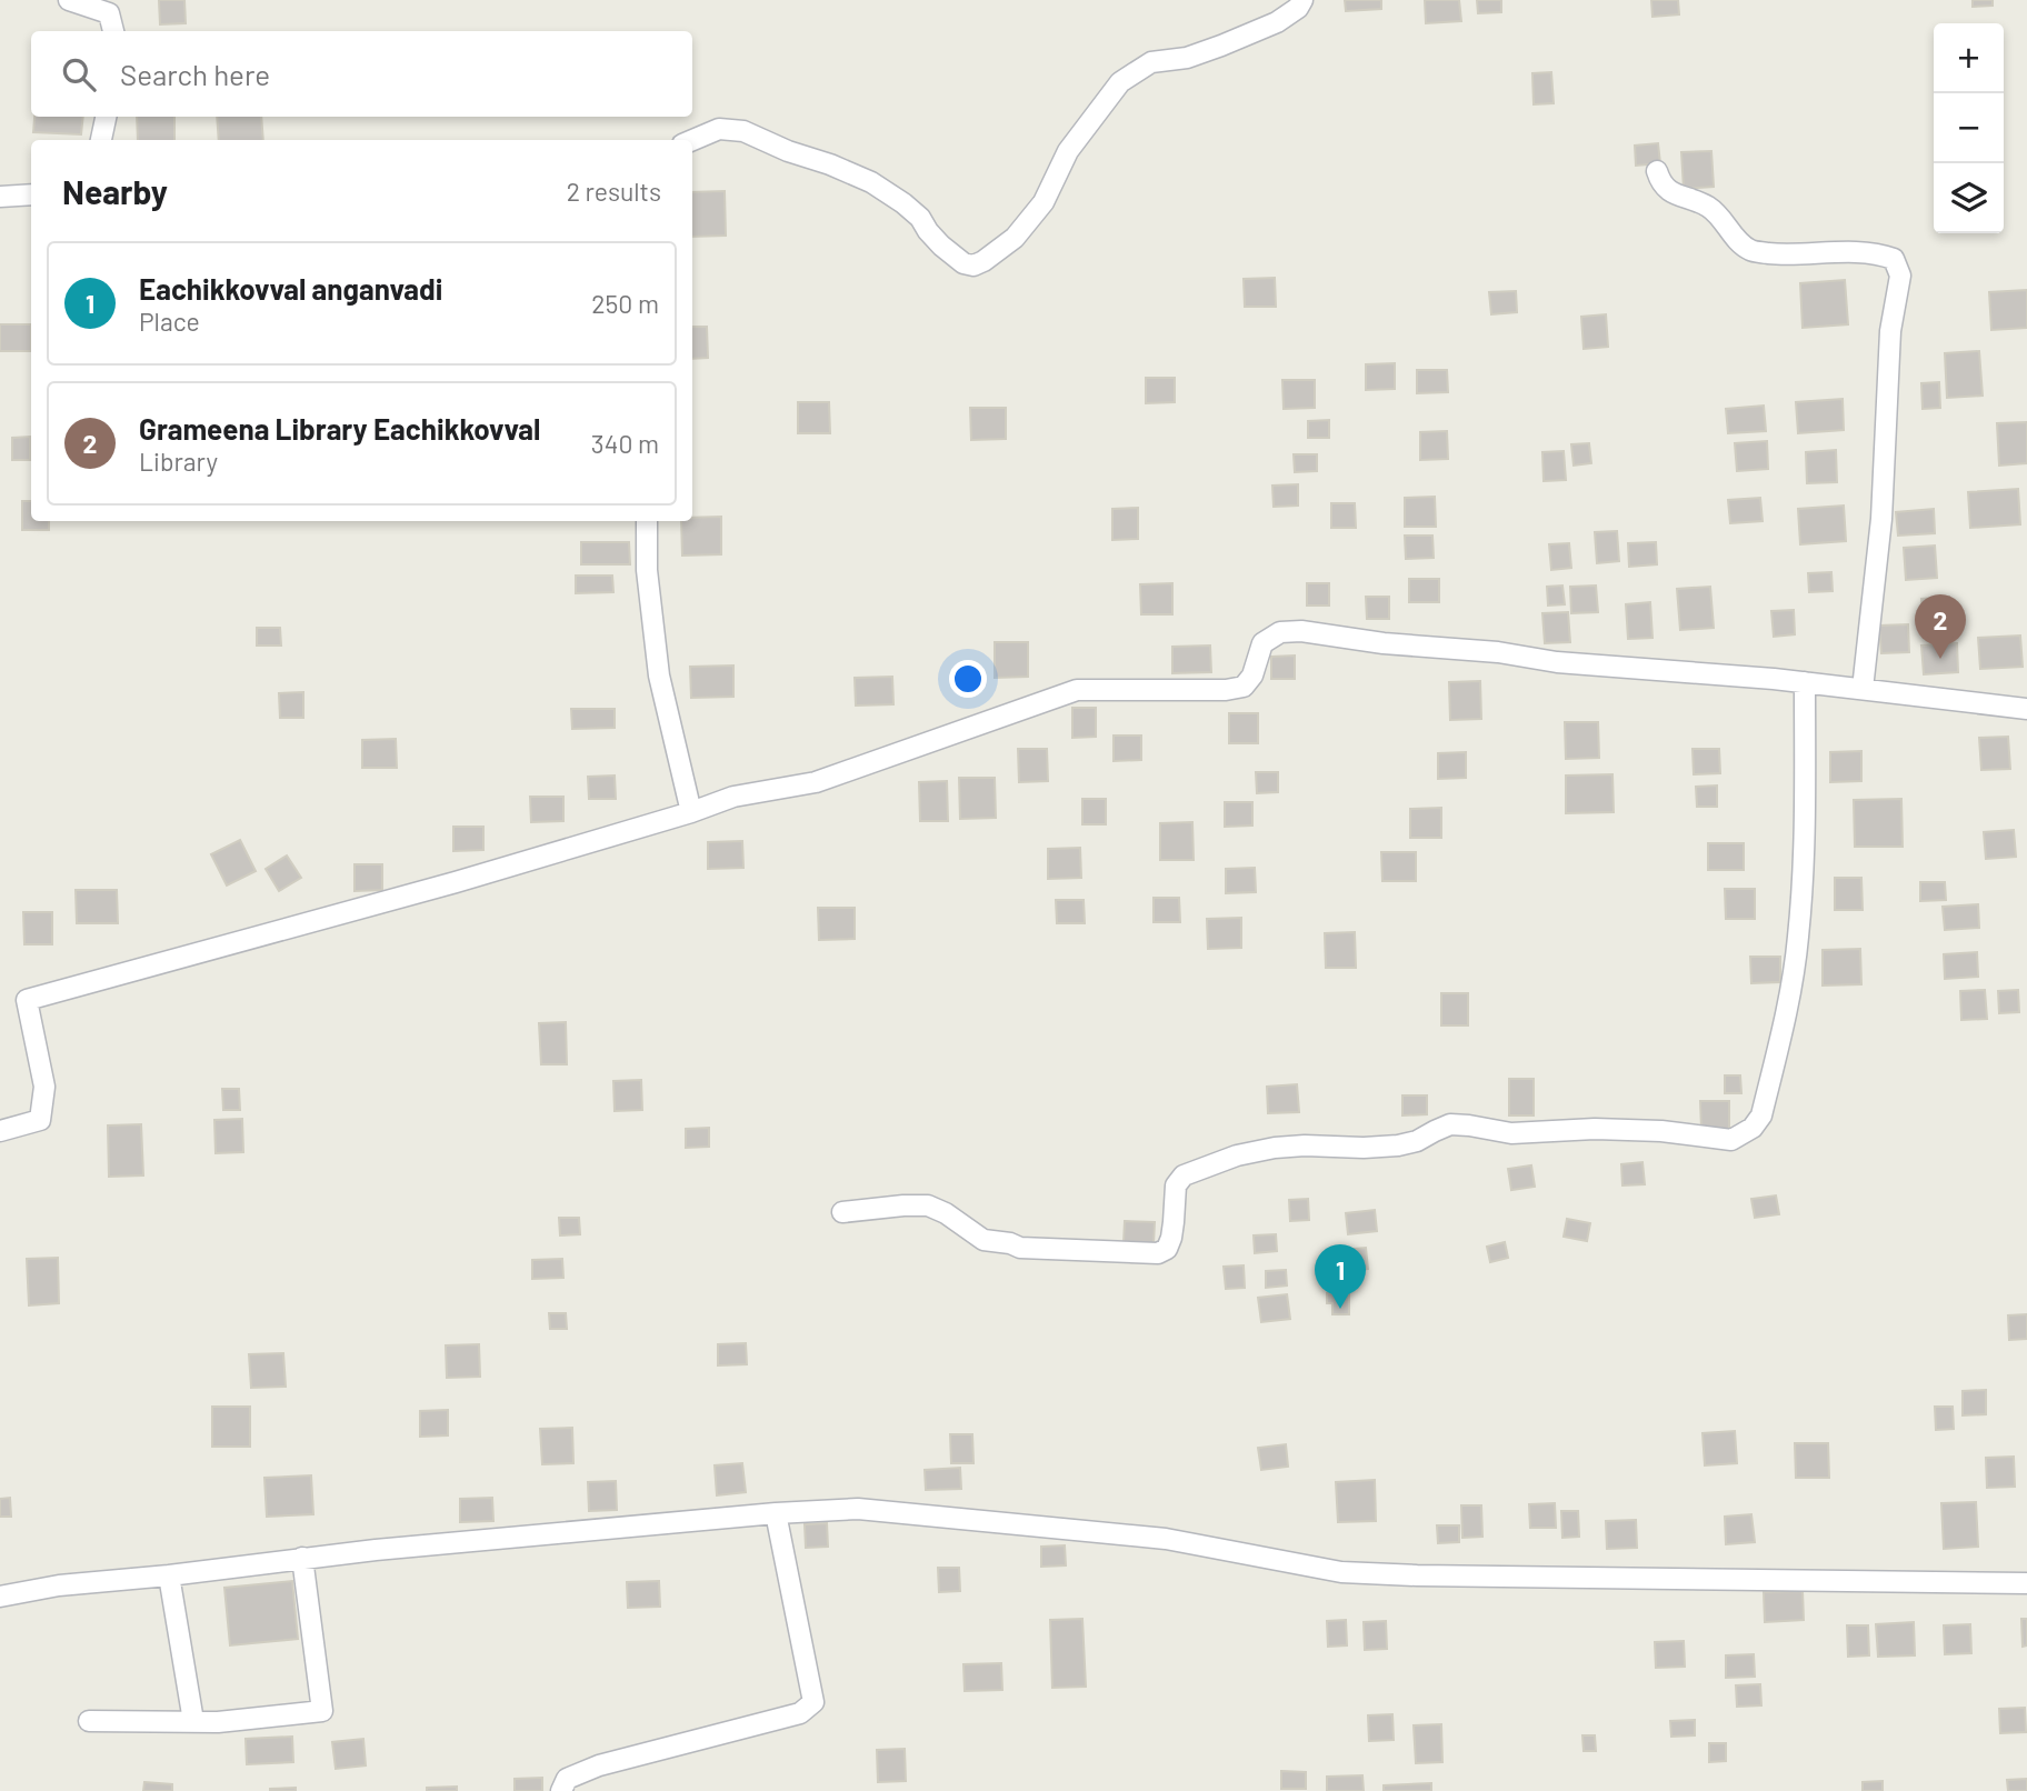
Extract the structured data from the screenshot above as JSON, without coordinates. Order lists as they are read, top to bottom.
{
  "page": {
    "map_buttons": ["+", "−"],
    "search": "Search here",
    "heading": ["Nearby", "2 results"],
    "list": [
      {
        "mark": "1",
        "name": "Eachikkovval anganvadi",
        "note": "Place",
        "value": "250 m"
      },
      {
        "mark": "2",
        "name": "Grameena Library Eachikkovval",
        "note": "Library",
        "value": "340 m"
      }
    ],
    "pins": ["2", "1"]
  }
}
